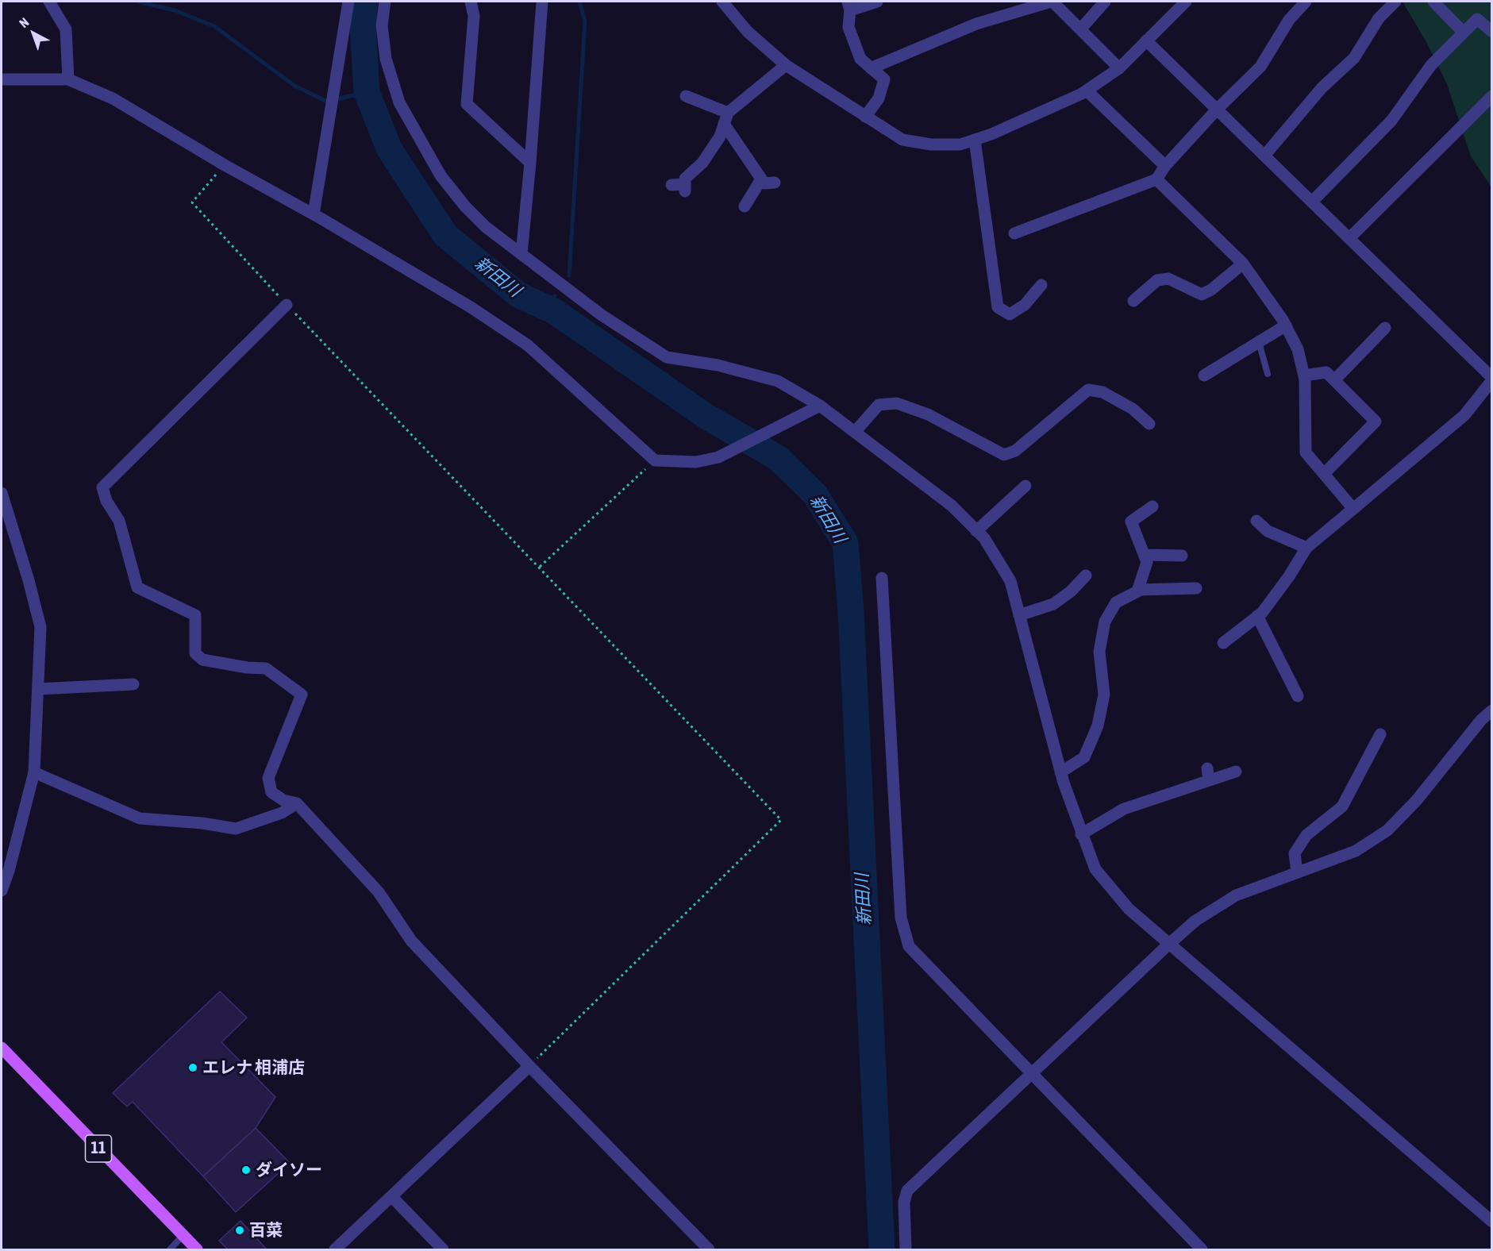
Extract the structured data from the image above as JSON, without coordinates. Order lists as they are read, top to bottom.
{
  "streets": {
    "main road": ["11"]
  },
  "water": ["新田川"],
  "places": ["エレナ 相浦店", "ダイソー", "百菜"],
  "north": "top left"
}
